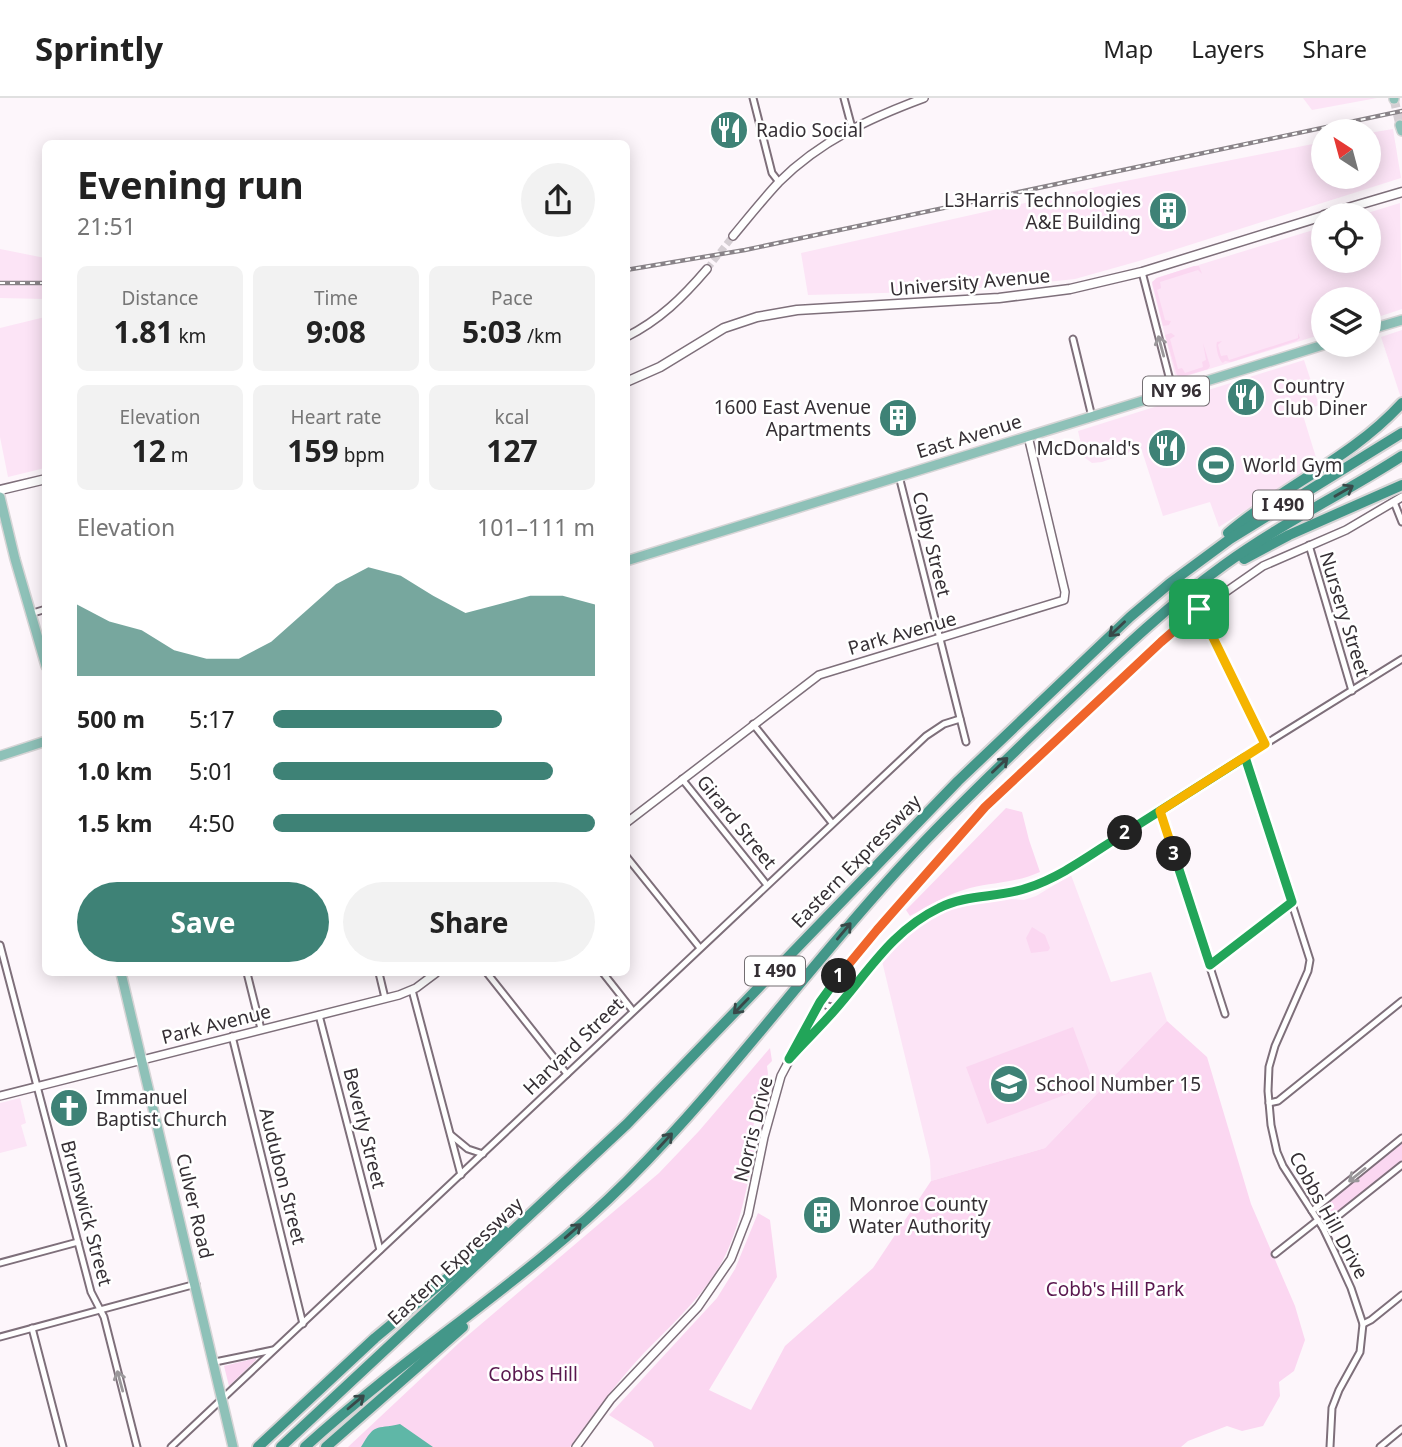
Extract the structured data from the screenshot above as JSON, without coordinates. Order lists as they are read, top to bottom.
{
  "streets": {
    "highway": ["I 490", "Eastern Expressway"],
    "main road": [
      "University Avenue",
      "NY 96",
      "East Avenue",
      "Culver Road"
    ],
    "street": [
      "Colby Street",
      "Nursery Street",
      "Park Avenue",
      "Girard Street",
      "Harvard Street",
      "Beverly Street",
      "Norris Drive",
      "Audubon Street",
      "Brunswick Street",
      "Cobbs Hill Drive"
    ]
  },
  "crossings": [
    ["East Avenue", "Colby Street"],
    ["East Avenue", "Park Avenue"],
    ["Colby Street", "Park Avenue"],
    ["Colby Street", "Harvard Street"],
    ["Nursery Street", "Norris Drive"],
    ["Park Avenue", "Girard Street"],
    ["Park Avenue", "Beverly Street"],
    ["Park Avenue", "Audubon Street"],
    ["Park Avenue", "Culver Road"],
    ["Park Avenue", "Brunswick Street"],
    ["Girard Street", "Harvard Street"],
    ["Harvard Street", "Beverly Street"],
    ["Harvard Street", "Audubon Street"],
    ["Harvard Street", "Culver Road"]
  ],
  "parks": ["Cobb's Hill Park", "Cobbs Hill"],
  "places": {
    "restaurant": ["Radio Social", "Country Club Diner", "McDonald's"],
    "building": ["L3Harris Technologies A&E Building", "1600 East Avenue Apartments", "Monroe County Water Authority"],
    "sports": ["World Gym"],
    "school or university": ["School Number 15"],
    "church": ["Immanuel Baptist Church"]
  },
  "north": "top left",
  "page": {
    "header": "Sprintly",
    "nav": ["Map", "Layers", "Share"],
    "heading": ["Evening run", "21:51"],
    "stats": [
      ["Distance", "1.81 km"],
      ["Time", "9:08"],
      ["Pace", "5:03 /km"],
      ["Elevation", "12 m"],
      ["Heart rate", "159 bpm"],
      ["kcal", "127"]
    ],
    "chart": ["Elevation", "101–111 m"],
    "list": [
      {
        "name": "500 m",
        "note": "5:17"
      },
      {
        "name": "1.0 km",
        "note": "5:01"
      },
      {
        "name": "1.5 km",
        "note": "4:50"
      }
    ],
    "pins": ["2", "3", "1"],
    "buttons": ["Save", "Share"]
  }
}
